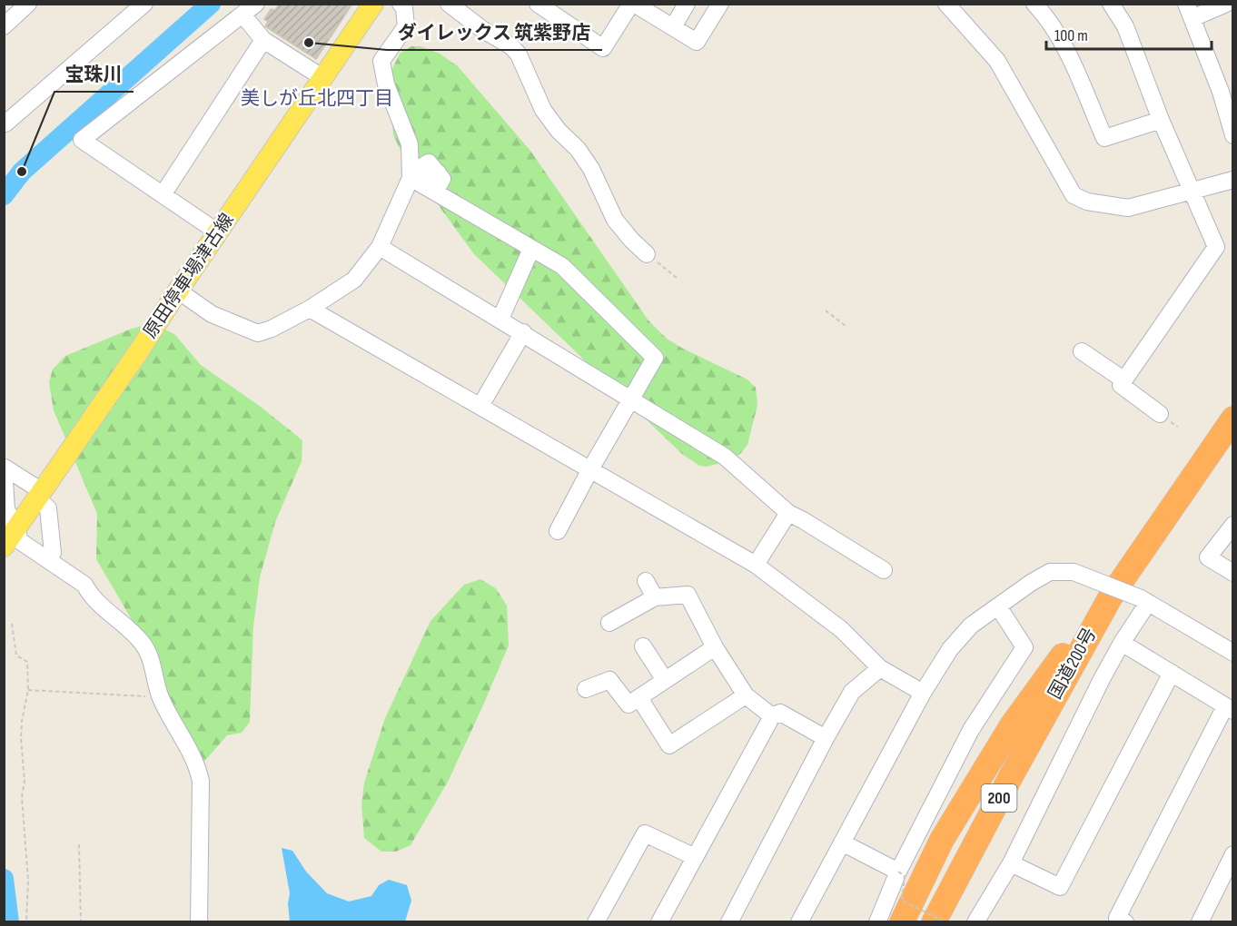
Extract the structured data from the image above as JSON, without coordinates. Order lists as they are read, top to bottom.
{
  "streets": {
    "highway": ["国道200号", "200"],
    "main road": ["原田停車場津古線"]
  },
  "districts": ["美しが丘北四丁目"],
  "places": ["ダイレックス 筑紫野店", "宝珠川"],
  "scale_bar": "100 m"
}
